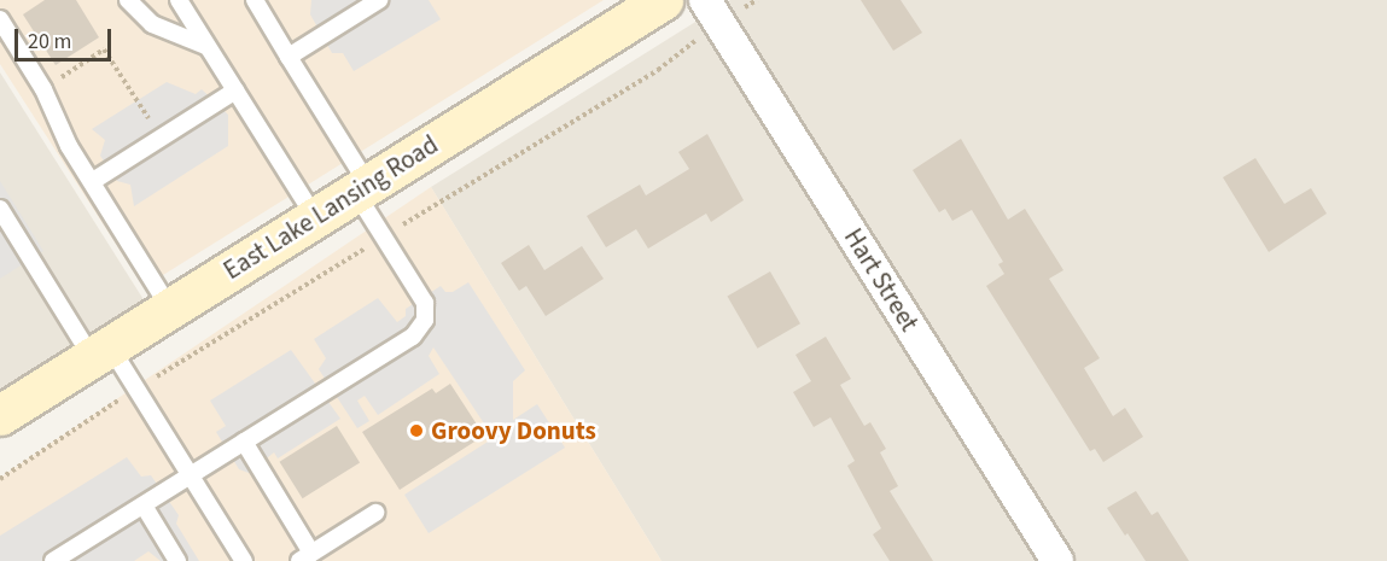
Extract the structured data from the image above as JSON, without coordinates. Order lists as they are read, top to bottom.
{
  "streets": {
    "main road": ["East Lake Lansing Road"],
    "street": ["Hart Street"]
  },
  "places": ["Groovy Donuts"],
  "scale_bar": "20 m"
}
